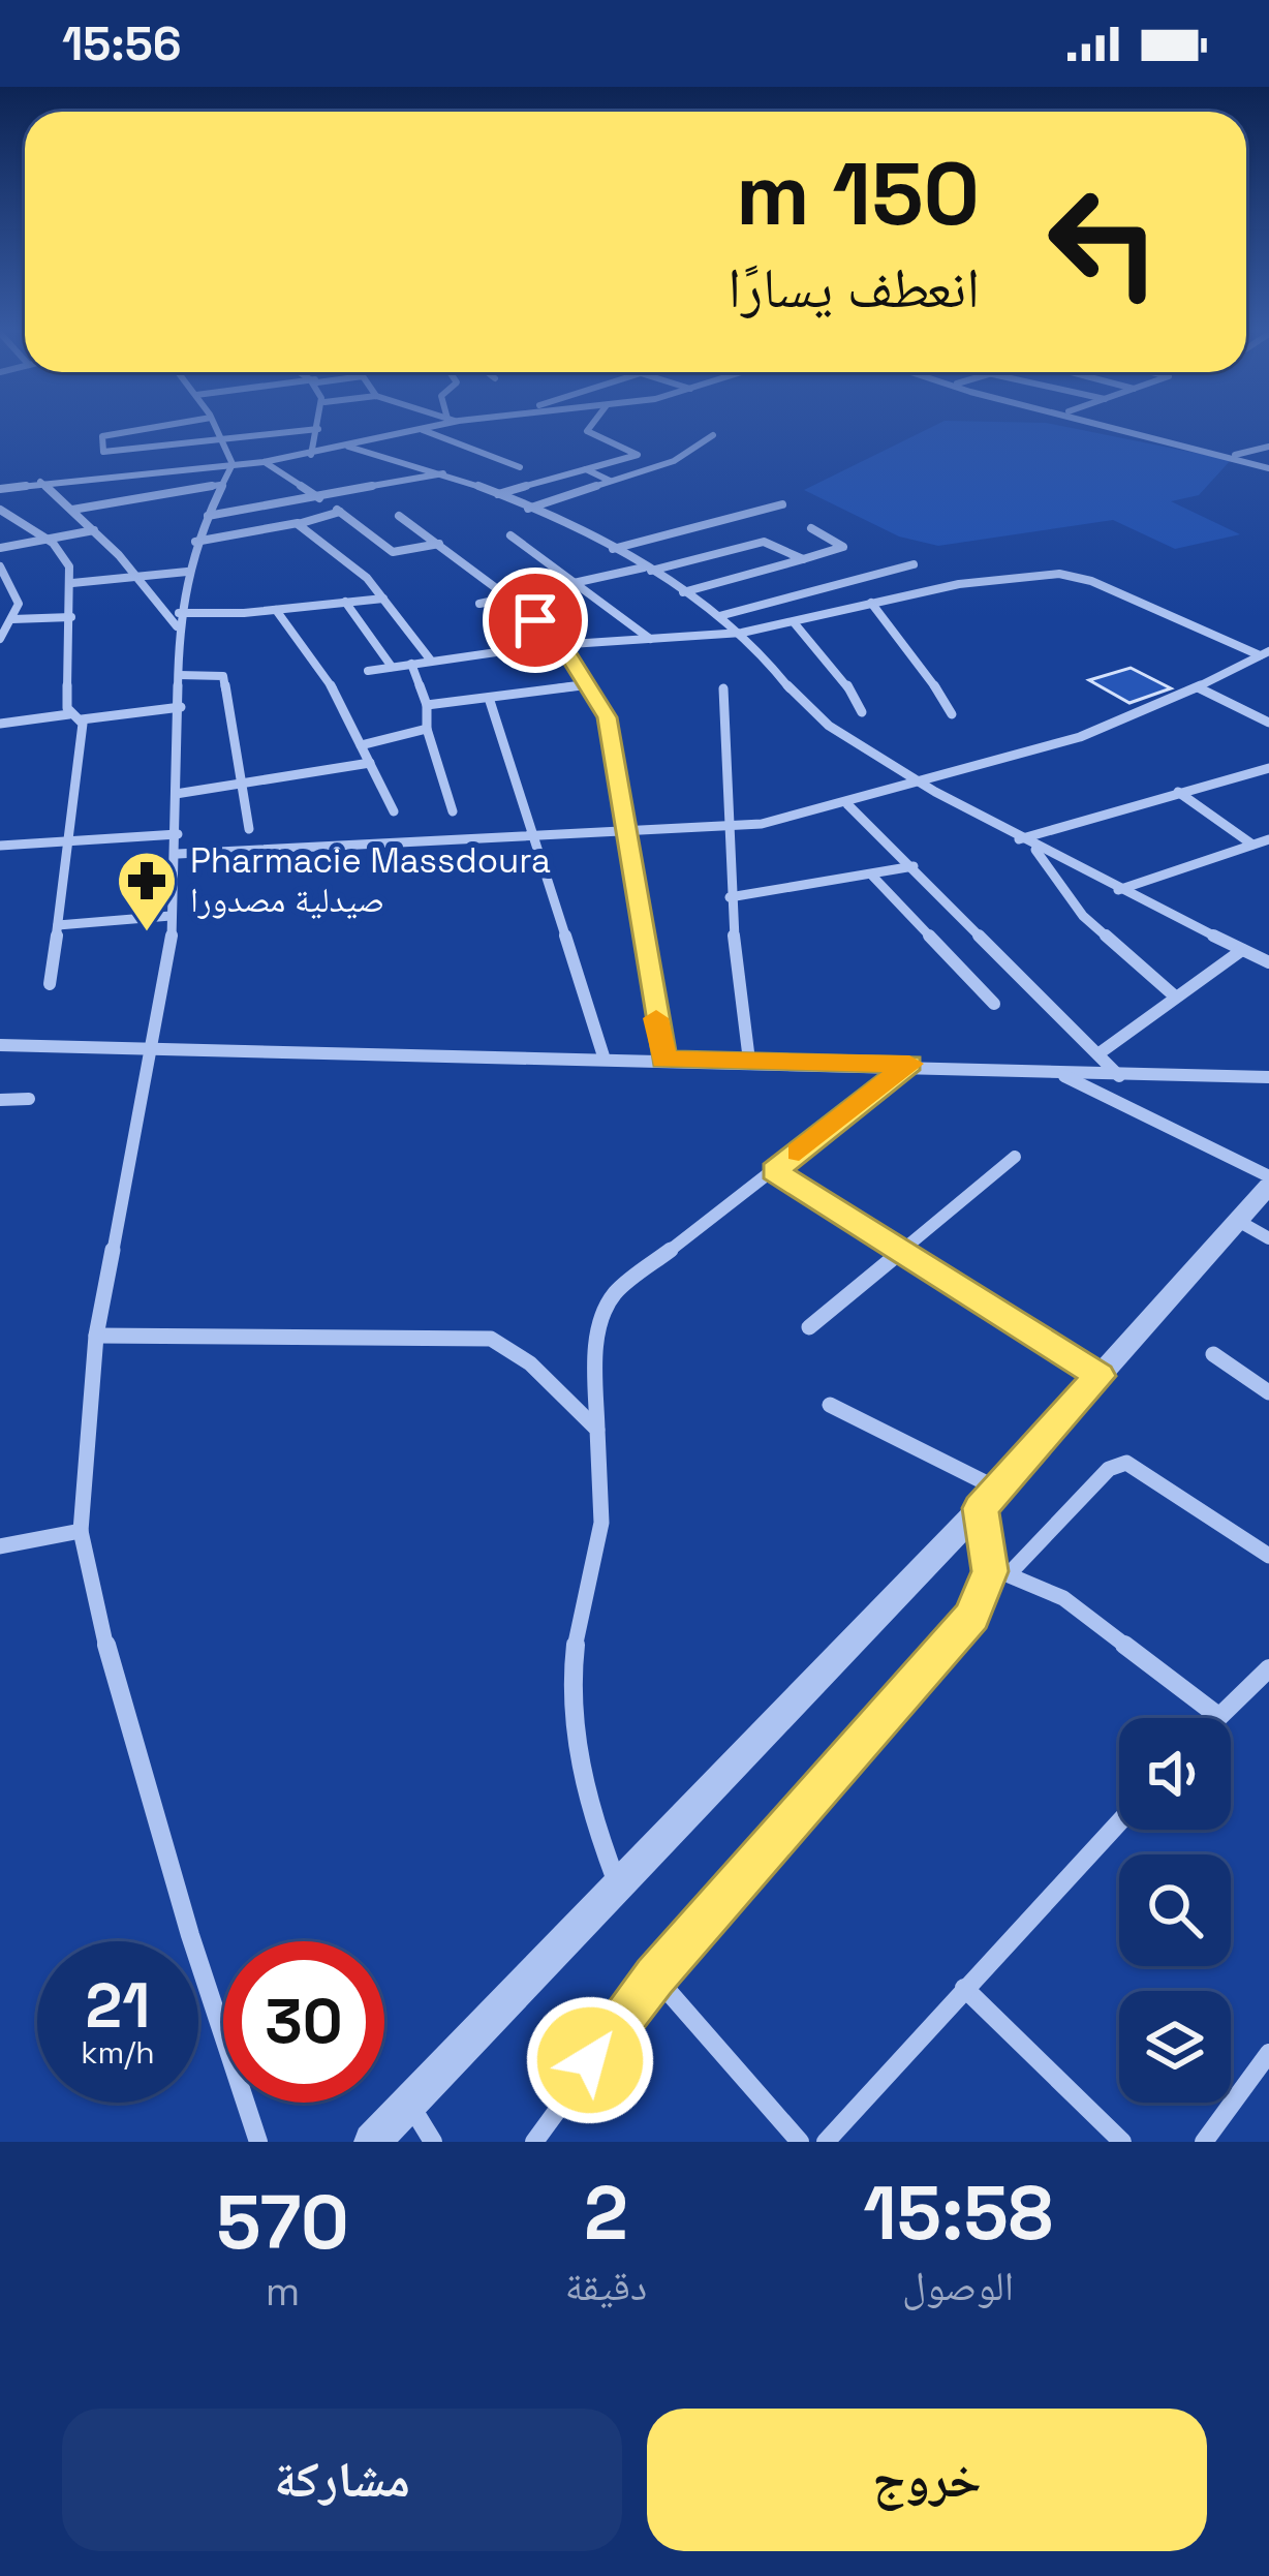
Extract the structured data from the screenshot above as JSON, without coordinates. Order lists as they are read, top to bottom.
{
  "places": {
    "pharmacy": ["Pharmacie Massdoura صيدلية مصدورا"]
  },
  "page": {
    "status": "15:56",
    "turn": ["150 m", "انعطف يسارًا"],
    "speed": "21 km/h",
    "limit": "30",
    "eta": [
      "15:58",
      "الوصول",
      "2",
      "دقيقة",
      "570",
      "m"
    ],
    "buttons": ["خروج", "مشاركة"]
  }
}
